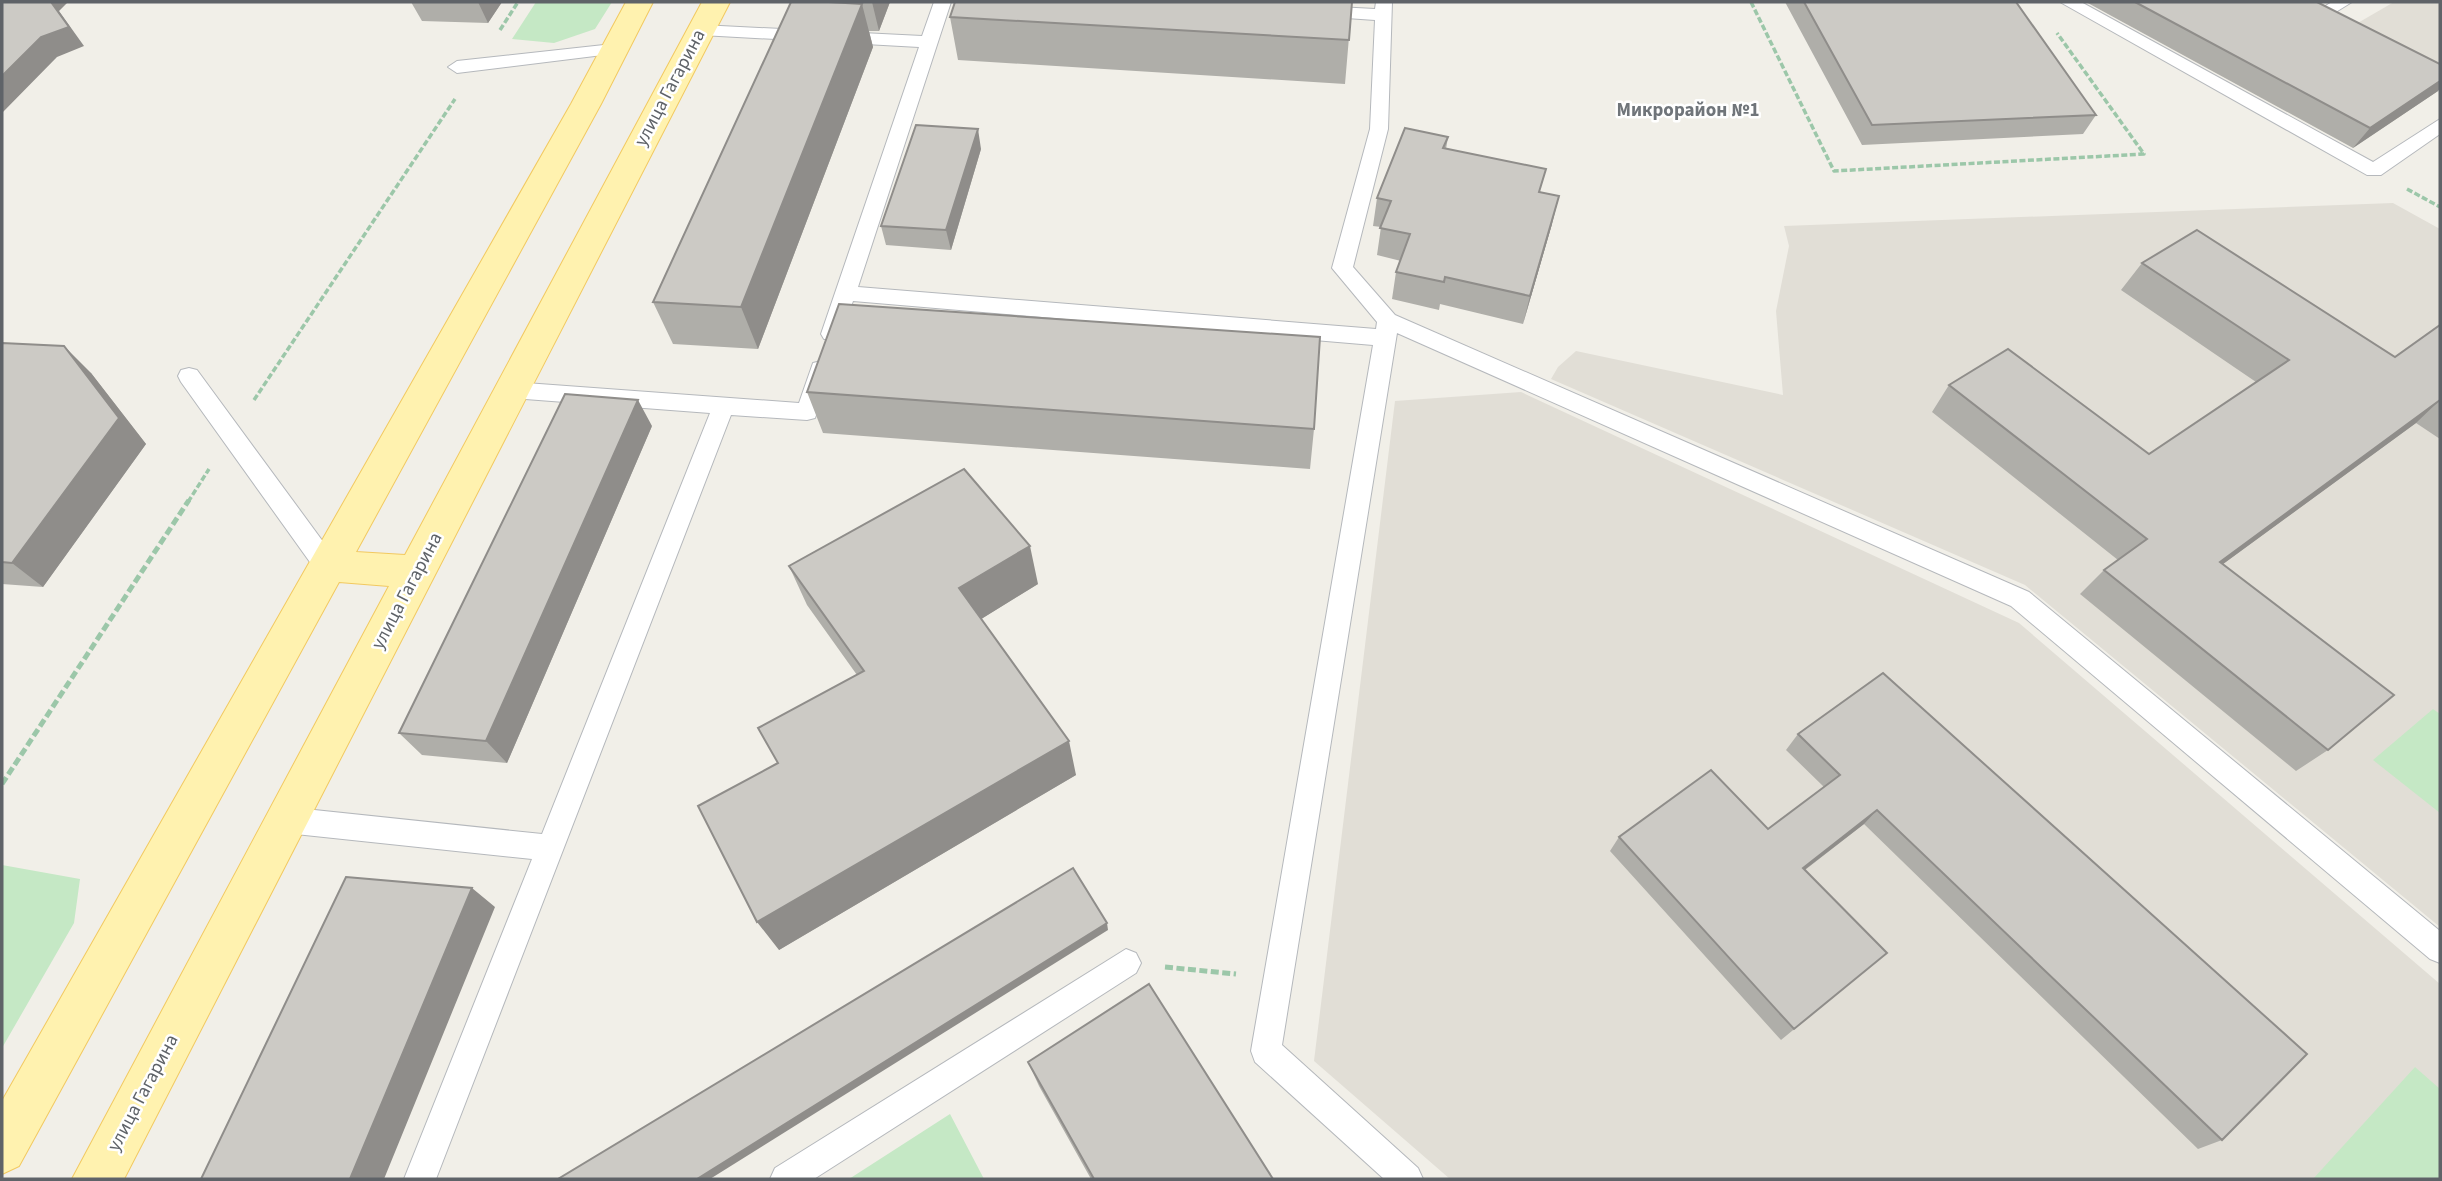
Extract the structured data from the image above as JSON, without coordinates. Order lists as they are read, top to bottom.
{
  "streets": {
    "main road": ["улица Гагарина"]
  },
  "districts": ["Микрорайон №1"]
}
